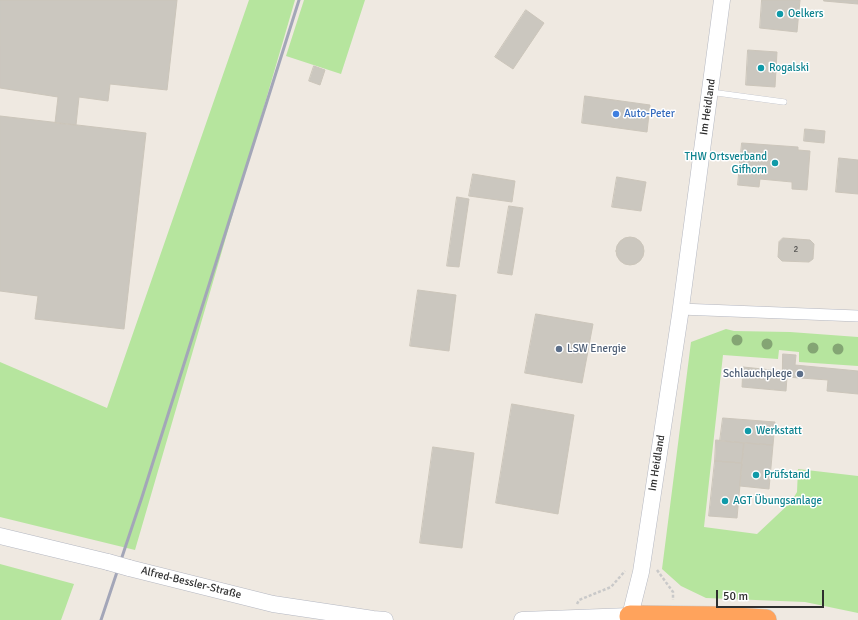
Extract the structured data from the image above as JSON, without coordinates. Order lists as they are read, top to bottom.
{
  "streets": {
    "street": ["Im Heidland", "Alfred-Bessler-Straße"]
  },
  "places": [
    "Oelkers",
    "Rogalski",
    "Auto-Peter",
    "THW Ortsverband Gifhorn",
    "LSW Energie",
    "Schlauchplege",
    "Werkstatt",
    "Prüfstand",
    "AGT Übungsanlage"
  ],
  "house_numbers": ["2"],
  "scale_bar": "50 m"
}
